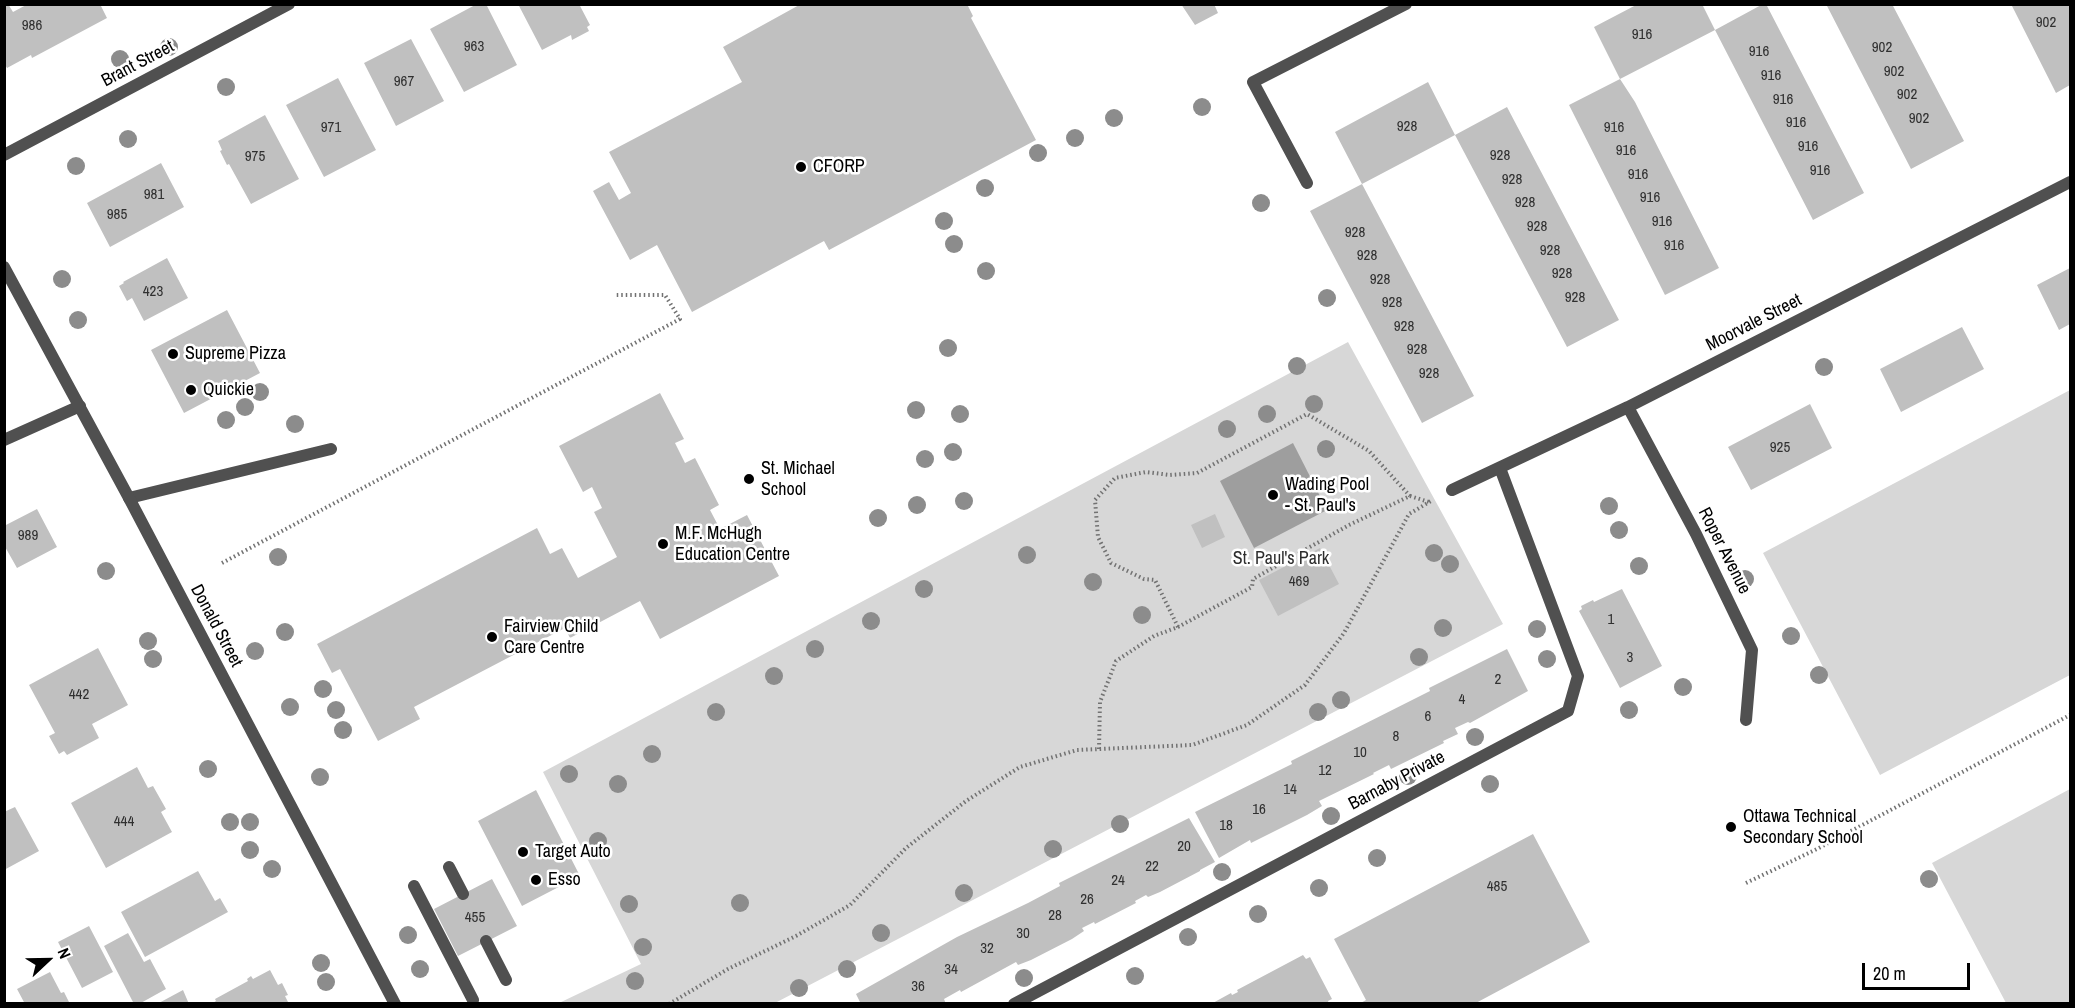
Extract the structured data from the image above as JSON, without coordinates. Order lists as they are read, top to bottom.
{
  "streets": {
    "street": [
      "Brant Street",
      "Moorvale Street",
      "Roper Avenue",
      "Donald Street",
      "Barnaby Private"
    ]
  },
  "crossings": [
    ["Moorvale Street", "Roper Avenue"],
    ["Moorvale Street", "Barnaby Private"]
  ],
  "parks": ["St. Paul's Park"],
  "places": [
    "CFORP",
    "Supreme Pizza",
    "Quickie",
    "St. Michael School",
    "Wading Pool - St. Paul's",
    "M.F. McHugh Education Centre",
    "Fairview Child Care Centre",
    "Ottawa Technical Secondary School",
    "Target Auto",
    "Esso"
  ],
  "house_numbers": [
    "902",
    "986",
    "916",
    "963",
    "902",
    "916",
    "902",
    "916",
    "967",
    "902",
    "916",
    "902",
    "916",
    "928",
    "971",
    "916",
    "916",
    "916",
    "928",
    "975",
    "916",
    "916",
    "928",
    "981",
    "916",
    "928",
    "985",
    "916",
    "928",
    "928",
    "916",
    "928",
    "928",
    "928",
    "928",
    "423",
    "928",
    "928",
    "928",
    "928",
    "928",
    "925",
    "989",
    "469",
    "1",
    "3",
    "2",
    "442",
    "4",
    "6",
    "8",
    "10",
    "12",
    "14",
    "16",
    "444",
    "18",
    "20",
    "22",
    "24",
    "485",
    "26",
    "28",
    "455",
    "30",
    "32",
    "34",
    "36"
  ],
  "scale_bar": "20 m",
  "north": "right"
}
